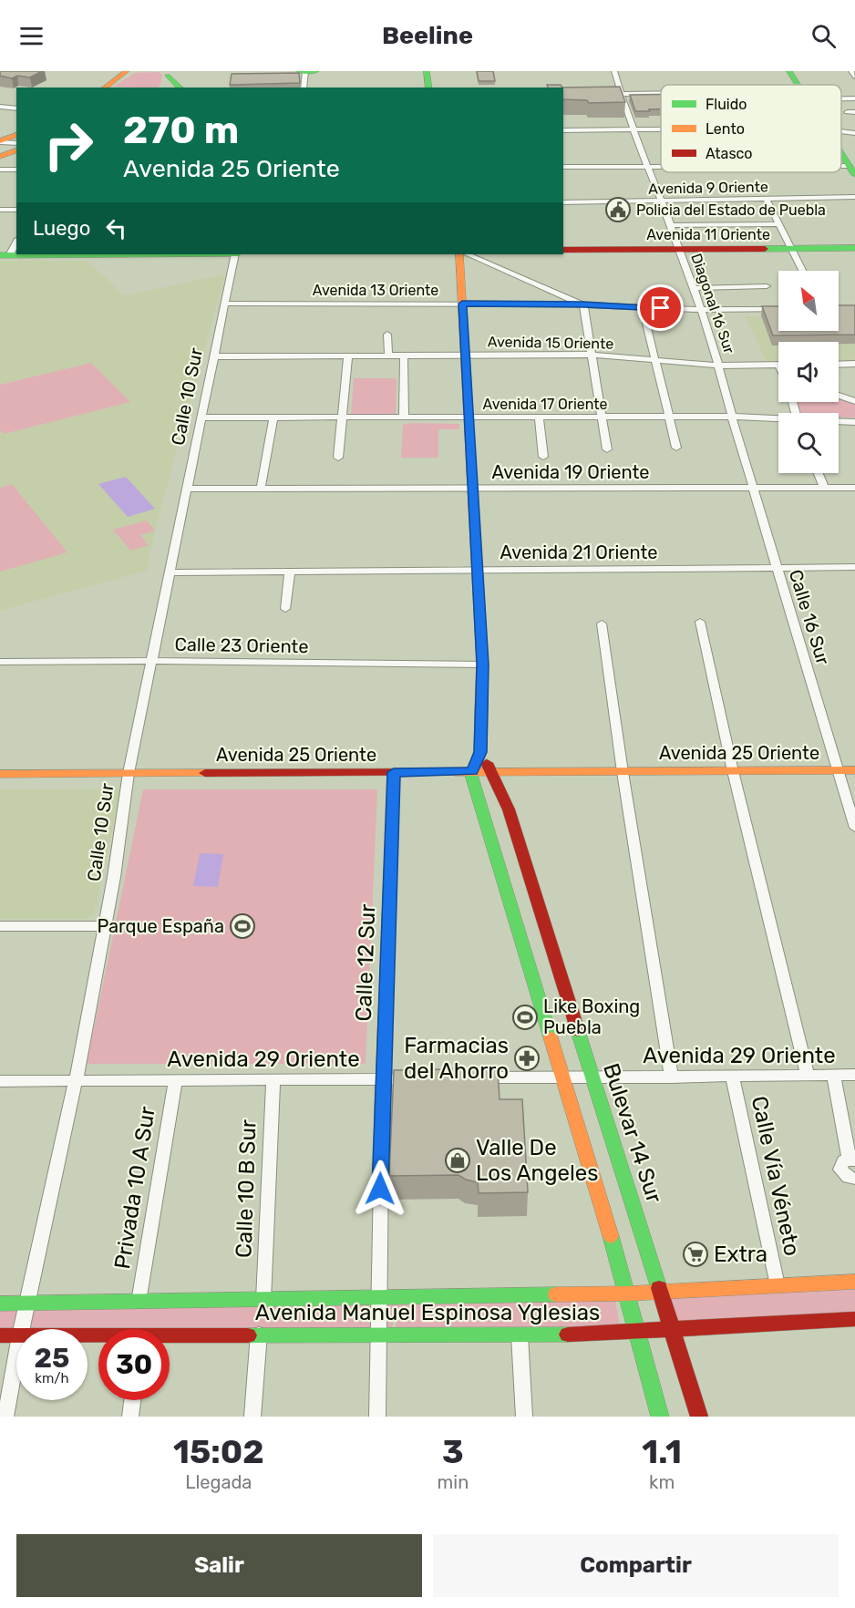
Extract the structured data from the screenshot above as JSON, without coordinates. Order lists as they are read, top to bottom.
{
  "streets": {
    "main road": [
      "Avenida 11 Oriente",
      "Avenida 25 Oriente",
      "Bulevar 14 Sur",
      "Avenida Manuel Espinosa Yglesias"
    ],
    "street": [
      "Avenida 9 Oriente",
      "Avenida 13 Oriente",
      "Diagonal 16 Sur",
      "Avenida 15 Oriente",
      "Calle 10 Sur",
      "Avenida 17 Oriente",
      "Avenida 19 Oriente",
      "Avenida 21 Oriente",
      "Calle 16 Sur",
      "Calle 23 Oriente",
      "Calle 12 Sur",
      "Avenida 29 Oriente",
      "Calle Vía Véneto",
      "Privada 10 A Sur",
      "Calle 10 B Sur"
    ]
  },
  "crossings": [
    ["Avenida 9 Oriente", "Diagonal 16 Sur"],
    ["Avenida 11 Oriente", "Diagonal 16 Sur"],
    ["Avenida 13 Oriente", "Diagonal 16 Sur"],
    ["Avenida 13 Oriente", "Calle 10 Sur"],
    ["Diagonal 16 Sur", "Avenida 15 Oriente"],
    ["Diagonal 16 Sur", "Avenida 17 Oriente"],
    ["Diagonal 16 Sur", "Calle 16 Sur"],
    ["Avenida 15 Oriente", "Calle 10 Sur"],
    ["Calle 10 Sur", "Avenida 17 Oriente"],
    ["Calle 10 Sur", "Avenida 19 Oriente"],
    ["Calle 10 Sur", "Avenida 21 Oriente"],
    ["Calle 10 Sur", "Calle 23 Oriente"],
    ["Calle 10 Sur", "Avenida 25 Oriente"],
    ["Calle 10 Sur", "Avenida 29 Oriente"],
    ["Calle 10 Sur", "Avenida Manuel Espinosa Yglesias"],
    ["Avenida 17 Oriente", "Calle 16 Sur"],
    ["Avenida 19 Oriente", "Calle 16 Sur"],
    ["Avenida 21 Oriente", "Calle 16 Sur"],
    ["Calle 16 Sur", "Avenida 25 Oriente"],
    ["Avenida 25 Oriente", "Calle 12 Sur"],
    ["Avenida 25 Oriente", "Bulevar 14 Sur"],
    ["Calle 12 Sur", "Avenida 29 Oriente"],
    ["Calle 12 Sur", "Avenida Manuel Espinosa Yglesias"],
    ["Avenida 29 Oriente", "Bulevar 14 Sur"],
    ["Avenida 29 Oriente", "Calle Vía Véneto"],
    ["Avenida 29 Oriente", "Privada 10 A Sur"],
    ["Avenida 29 Oriente", "Calle 10 B Sur"],
    ["Bulevar 14 Sur", "Avenida Manuel Espinosa Yglesias"],
    ["Calle Vía Véneto", "Avenida Manuel Espinosa Yglesias"],
    ["Privada 10 A Sur", "Avenida Manuel Espinosa Yglesias"],
    ["Calle 10 B Sur", "Avenida Manuel Espinosa Yglesias"]
  ],
  "places": {
    "public building": ["Policia del Estado de Puebla"],
    "sports": ["Parque España", "Like Boxing Puebla"],
    "pharmacy": ["Farmacias del Ahorro"],
    "shop": ["Valle De Los Angeles"],
    "supermarket": ["Extra"]
  },
  "legend": ["Fluido", "Lento", "Atasco"],
  "north": "top left",
  "page": {
    "header": "Beeline",
    "turn": ["270 m", "Avenida 25 Oriente"],
    "then": "Luego",
    "speed": "25 km/h",
    "limit": "30",
    "eta": [
      "15:02",
      "Llegada",
      "3",
      "min",
      "1.1",
      "km"
    ],
    "buttons": ["Salir", "Compartir"]
  }
}
